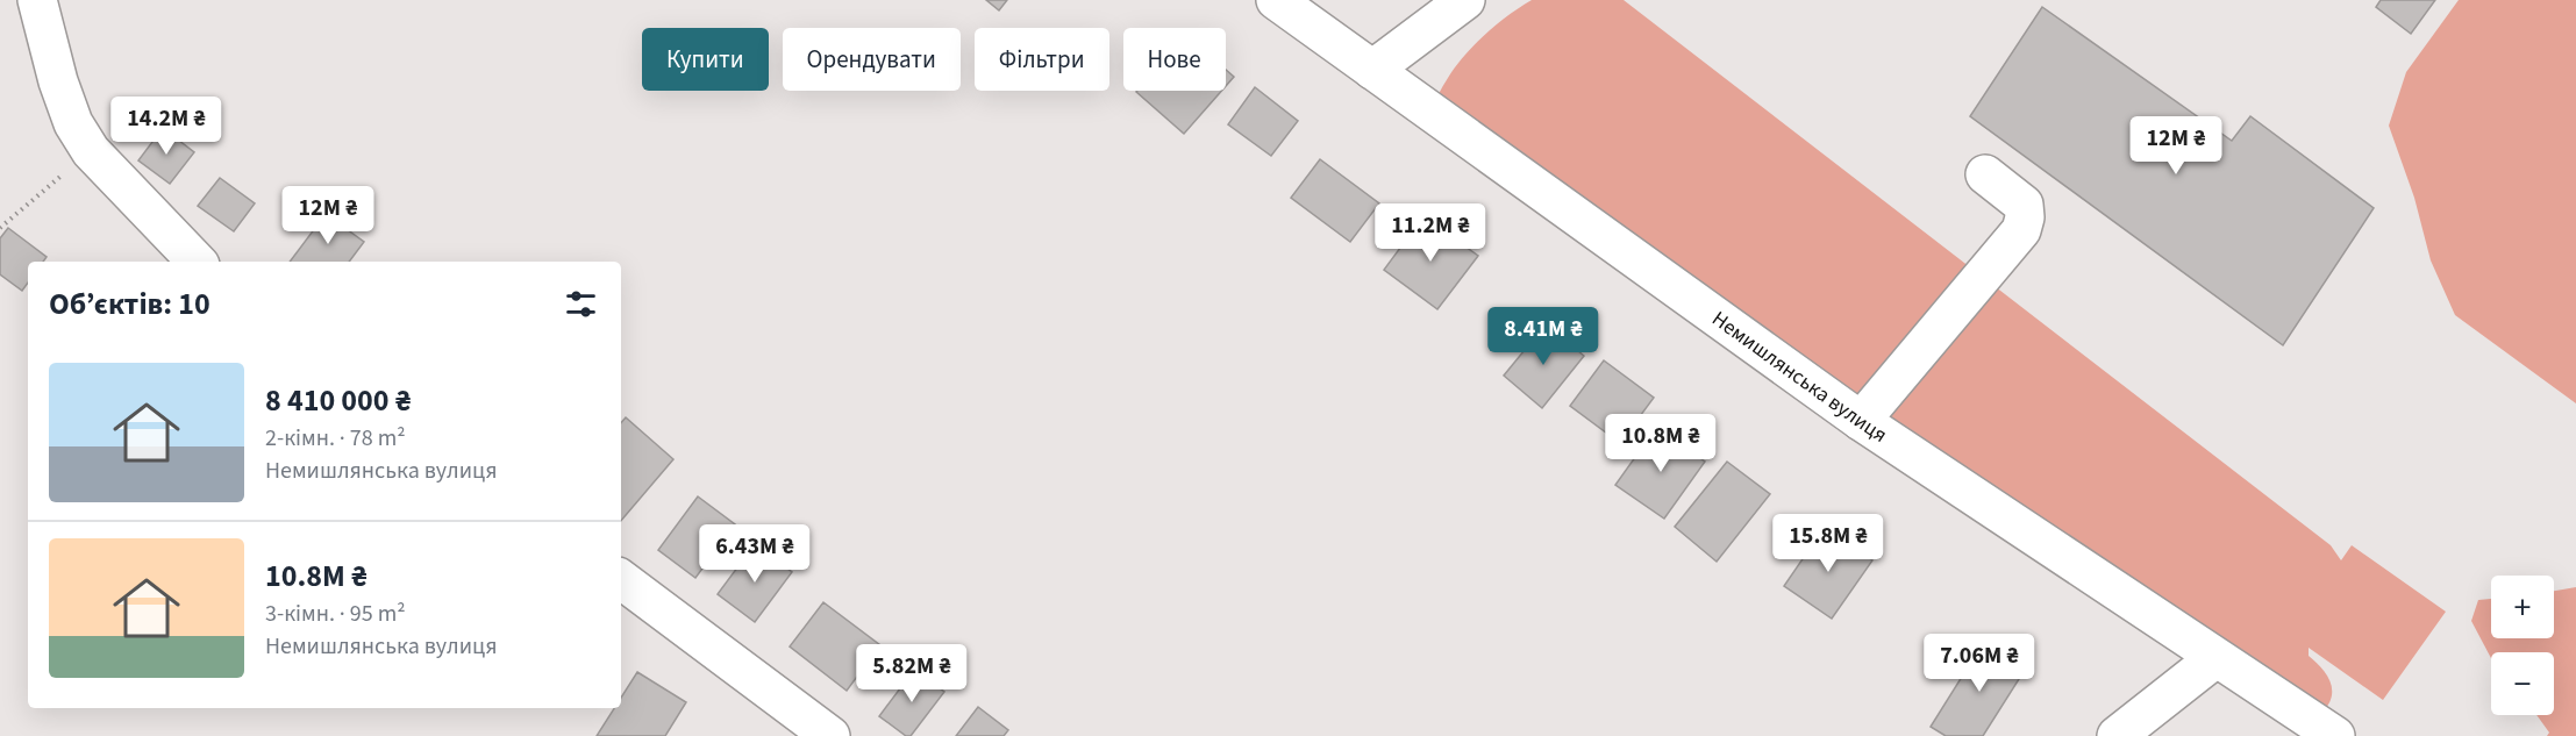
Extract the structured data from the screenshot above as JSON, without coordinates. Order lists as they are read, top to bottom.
{
  "streets": {
    "street": ["Немишлянська вулиця"]
  },
  "page": {
    "chip": [
      "Купити",
      "Орендувати",
      "Фільтри",
      "Нове"
    ],
    "price": [
      "14.2M ₴",
      "12M ₴",
      "12M ₴",
      "11.2M ₴",
      "8.41M ₴",
      "10.8M ₴",
      "15.8M ₴",
      "6.43M ₴",
      "7.06M ₴",
      "5.82M ₴"
    ],
    "heading": "Об’єктів: 10",
    "list": [
      {
        "name": "8 410 000 ₴",
        "note": "2-кімн. · 78 m² · Немишлянська вулиця"
      },
      {
        "name": "10.8M ₴",
        "note": "3-кімн. · 95 m² · Немишлянська вулиця"
      }
    ],
    "map_buttons": ["+", "−"]
  }
}
